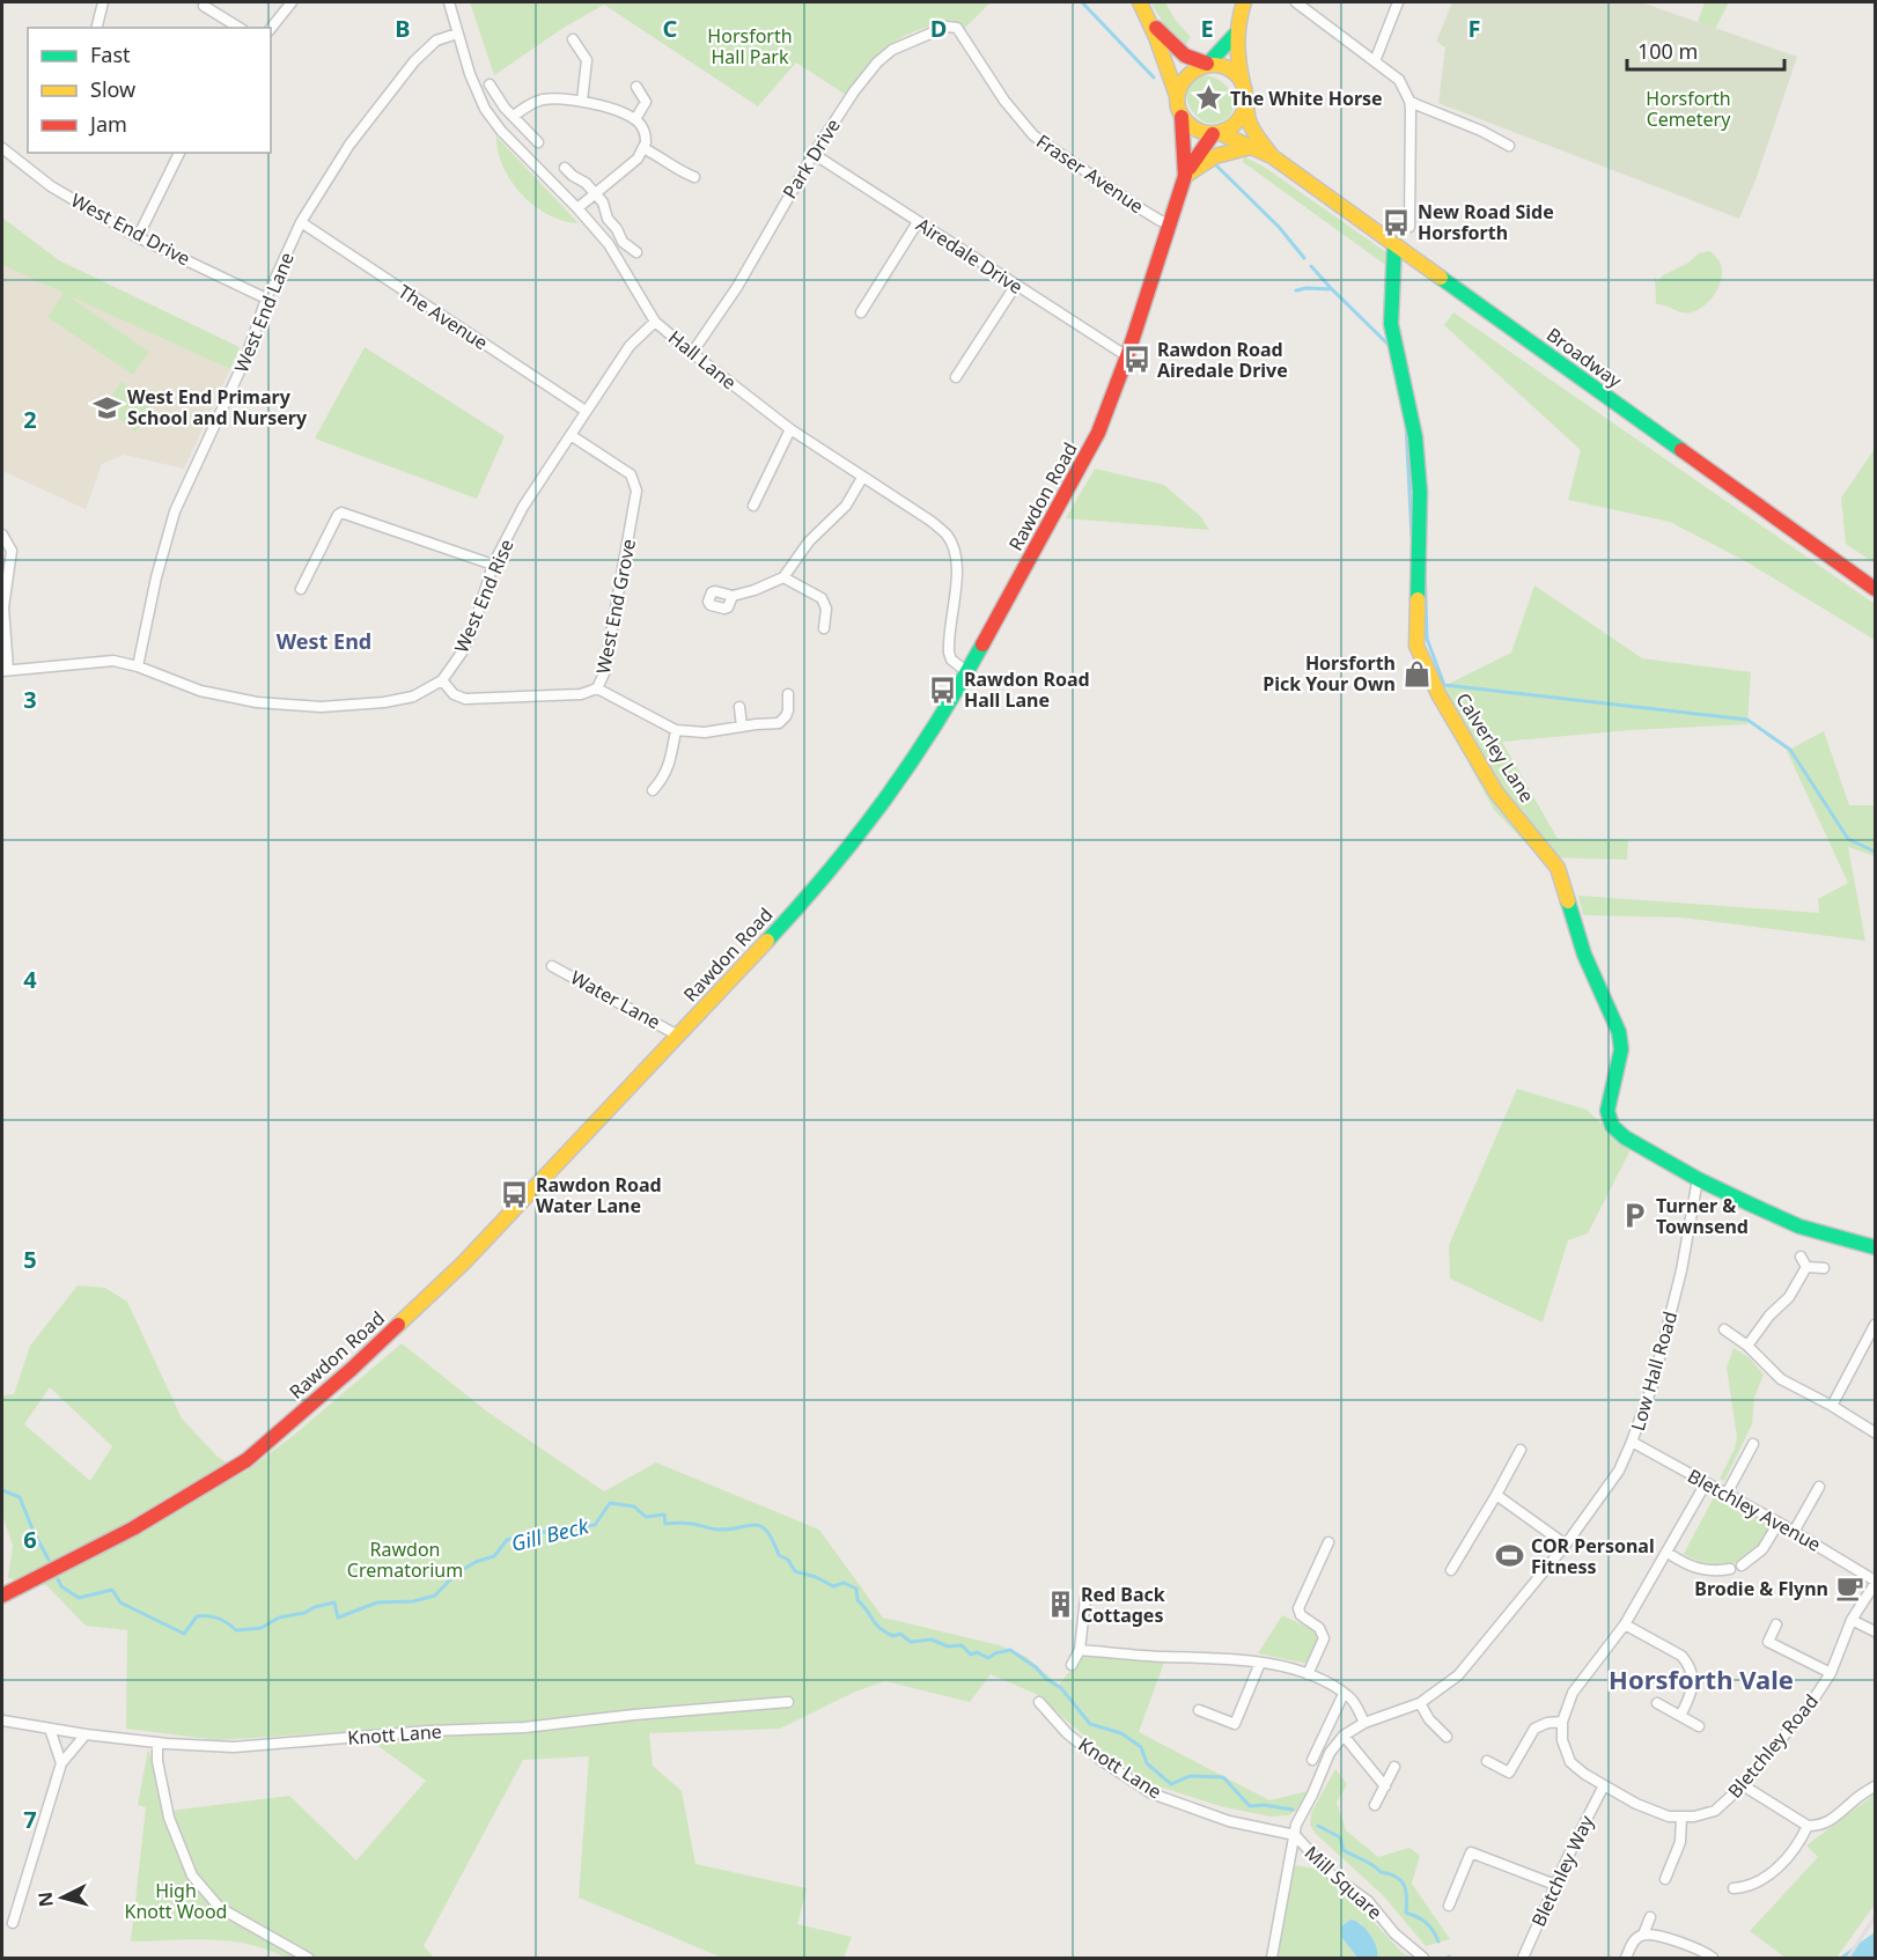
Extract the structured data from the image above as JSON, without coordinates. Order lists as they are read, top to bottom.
{
  "streets": {
    "main road": ["Broadway", "Rawdon Road", "Calverley Lane"],
    "street": [
      "Park Drive",
      "Fraser Avenue",
      "West End Drive",
      "Airedale Drive",
      "West End Lane",
      "The Avenue",
      "Hall Lane",
      "West End Rise",
      "West End Grove",
      "Water Lane",
      "Low Hall Road",
      "Bletchley Avenue",
      "Knott Lane",
      "Bletchley Road",
      "Bletchley Way",
      "Mill Square"
    ]
  },
  "crossings": [
    ["Park Drive", "Fraser Avenue"],
    ["Park Drive", "Airedale Drive"],
    ["Park Drive", "Hall Lane"],
    ["Fraser Avenue", "Rawdon Road"],
    ["West End Drive", "West End Lane"],
    ["Airedale Drive", "Rawdon Road"],
    ["West End Lane", "The Avenue"],
    ["West End Lane", "Hall Lane"],
    ["West End Lane", "West End Rise"],
    ["The Avenue", "West End Rise"],
    ["Broadway", "Calverley Lane"],
    ["Hall Lane", "Rawdon Road"],
    ["Hall Lane", "West End Rise"],
    ["Rawdon Road", "Water Lane"],
    ["West End Rise", "West End Grove"],
    ["Calverley Lane", "Low Hall Road"],
    ["Low Hall Road", "Bletchley Avenue"],
    ["Low Hall Road", "Knott Lane"],
    ["Low Hall Road", "Mill Square"],
    ["Bletchley Avenue", "Bletchley Road"],
    ["Knott Lane", "Mill Square"],
    ["Bletchley Road", "Bletchley Way"]
  ],
  "districts": ["West End", "Horsforth Vale"],
  "water": ["Gill Beck"],
  "parks": [
    "Horsforth Hall Park",
    "Horsforth Cemetery",
    "Rawdon Crematorium",
    "High Knott Wood"
  ],
  "places": {
    "place": ["The White Horse"],
    "bus stop": [
      "New Road Side Horsforth",
      "Rawdon Road Airedale Drive",
      "Rawdon Road Hall Lane",
      "Rawdon Road Water Lane"
    ],
    "school or university": ["West End Primary School and Nursery"],
    "shop": ["Horsforth Pick Your Own"],
    "parking": ["Turner & Townsend"],
    "sports": ["COR Personal Fitness"],
    "cafe": ["Brodie & Flynn"],
    "building": ["Red Back Cottages"]
  },
  "legend": ["Fast", "Slow", "Jam"],
  "scale_bar": "100 m",
  "north": "left",
  "grid": {
    "columns": [
      "B",
      "C",
      "D",
      "E",
      "F"
    ],
    "rows": [
      "2",
      "3",
      "4",
      "5",
      "6",
      "7"
    ]
  }
}
